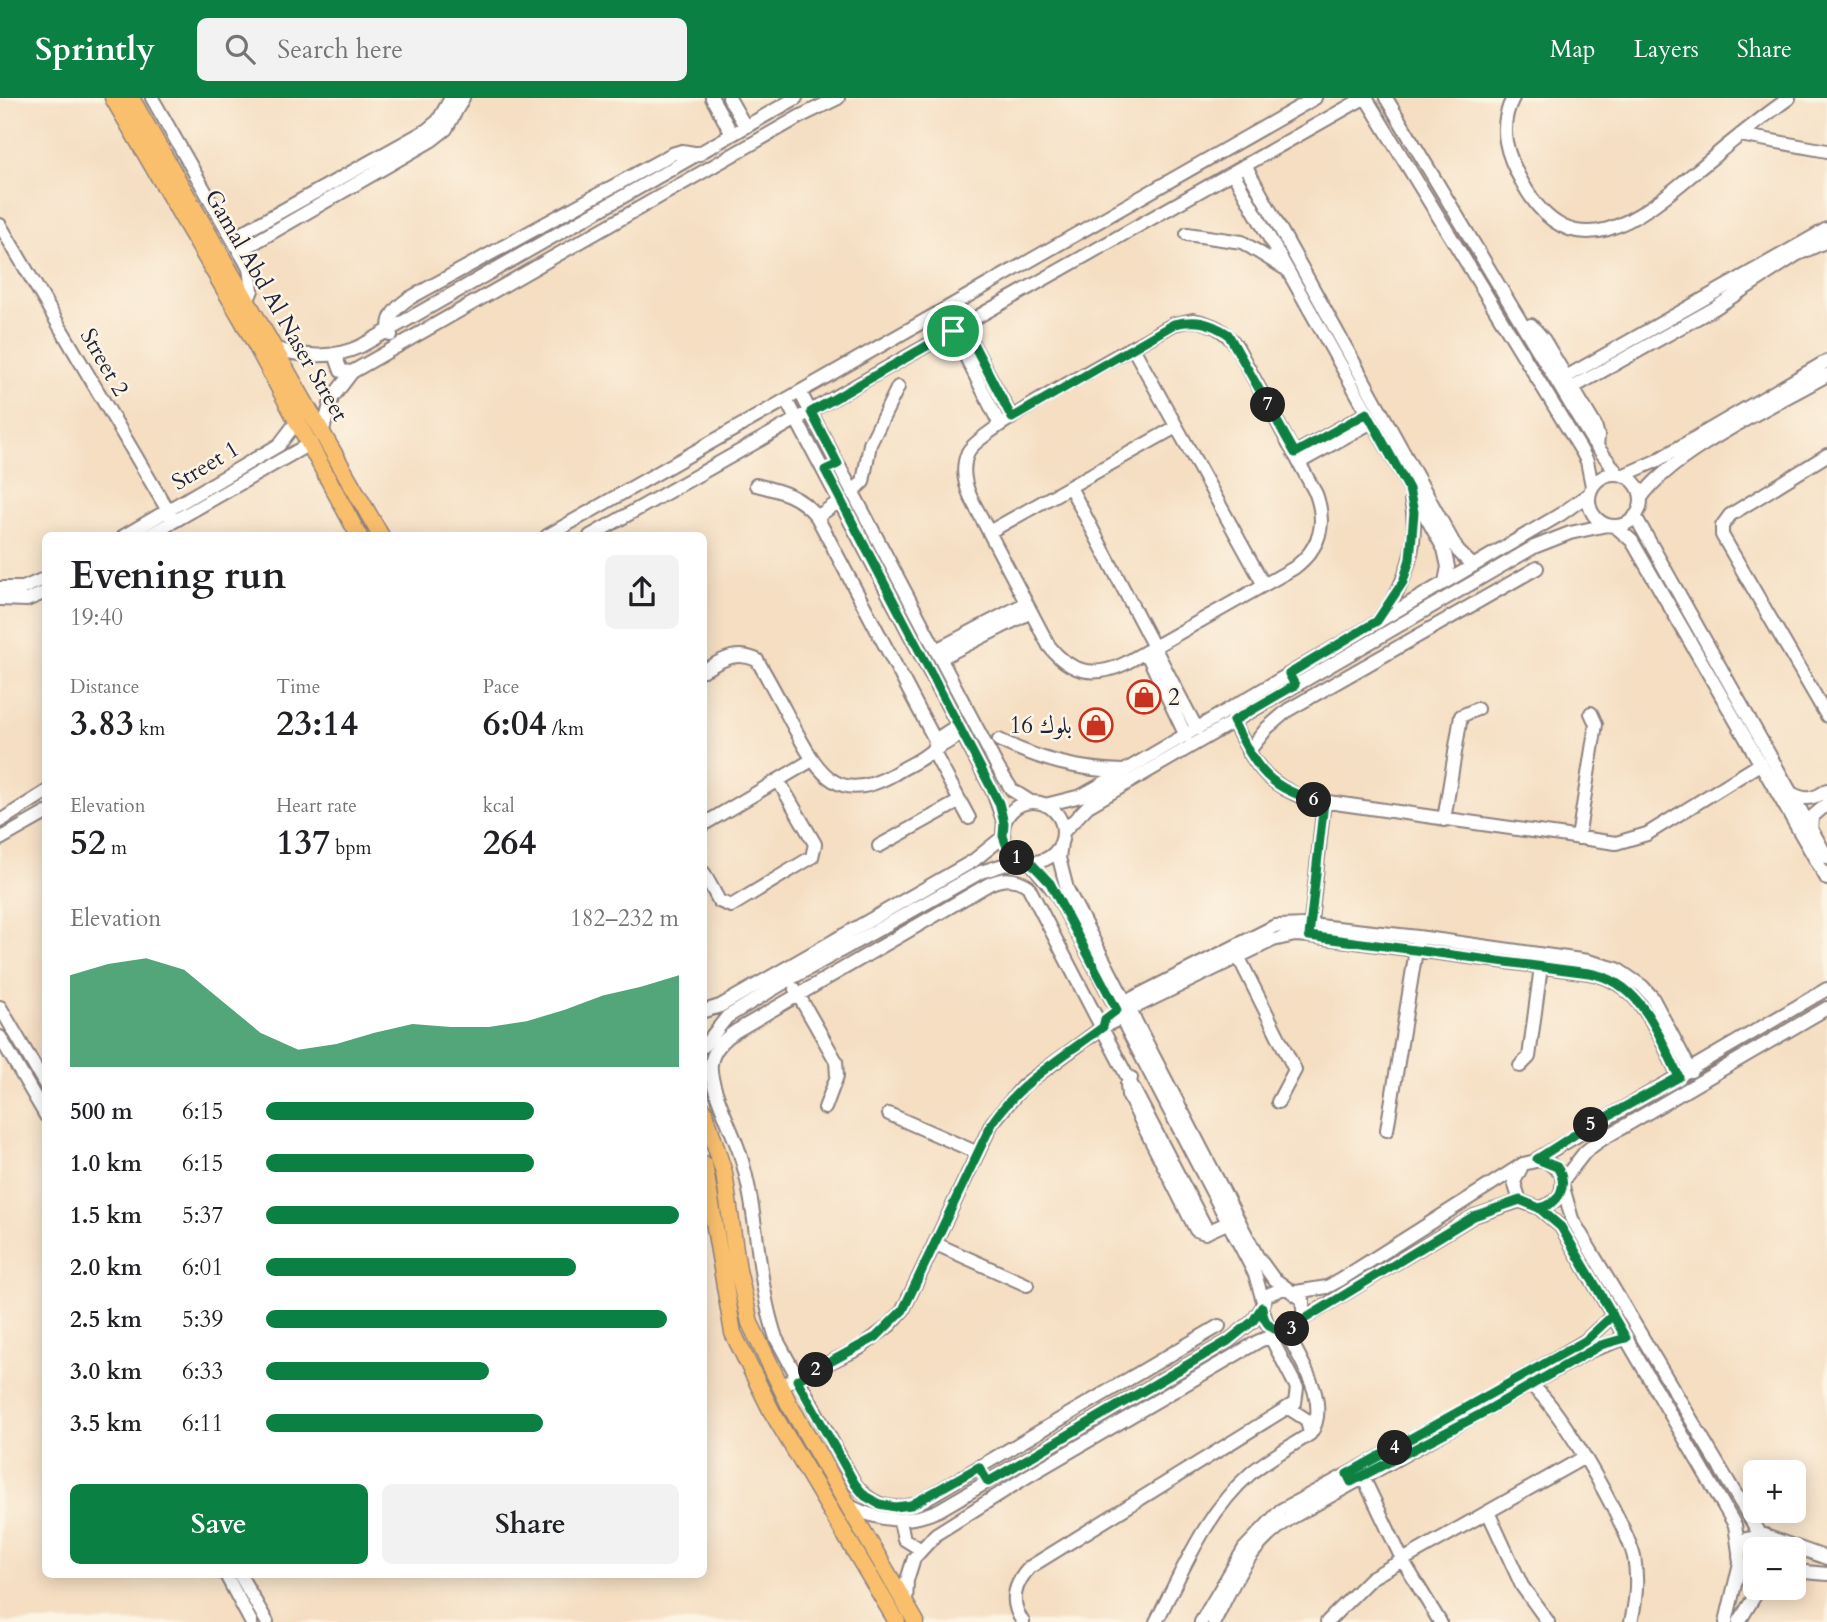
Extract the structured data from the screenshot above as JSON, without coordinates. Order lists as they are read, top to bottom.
{
  "streets": {
    "main road": ["Gamal Abd Al Naser Street"],
    "street": ["Street 2", "Street 1"]
  },
  "crossings": [
    ["Gamal Abd Al Naser Street", "Street 1"],
    ["Street 2", "Street 1"]
  ],
  "places": {
    "shop": ["2", "بلوك 16"]
  },
  "page": {
    "header": "Sprintly",
    "search": "Search here",
    "nav": ["Map", "Layers", "Share"],
    "pins": [
      "7",
      "6",
      "1",
      "5",
      "3",
      "2",
      "4"
    ],
    "heading": ["Evening run", "19:40"],
    "stats": [
      ["Distance", "3.83 km"],
      ["Time", "23:14"],
      ["Pace", "6:04 /km"],
      ["Elevation", "52 m"],
      ["Heart rate", "137 bpm"],
      ["kcal", "264"]
    ],
    "chart": ["Elevation", "182–232 m"],
    "list": [
      {
        "name": "500 m",
        "note": "6:15"
      },
      {
        "name": "1.0 km",
        "note": "6:15"
      },
      {
        "name": "1.5 km",
        "note": "5:37"
      },
      {
        "name": "2.0 km",
        "note": "6:01"
      },
      {
        "name": "2.5 km",
        "note": "5:39"
      },
      {
        "name": "3.0 km",
        "note": "6:33"
      },
      {
        "name": "3.5 km",
        "note": "6:11"
      }
    ],
    "map_buttons": ["+", "−"],
    "buttons": ["Save", "Share"]
  }
}
